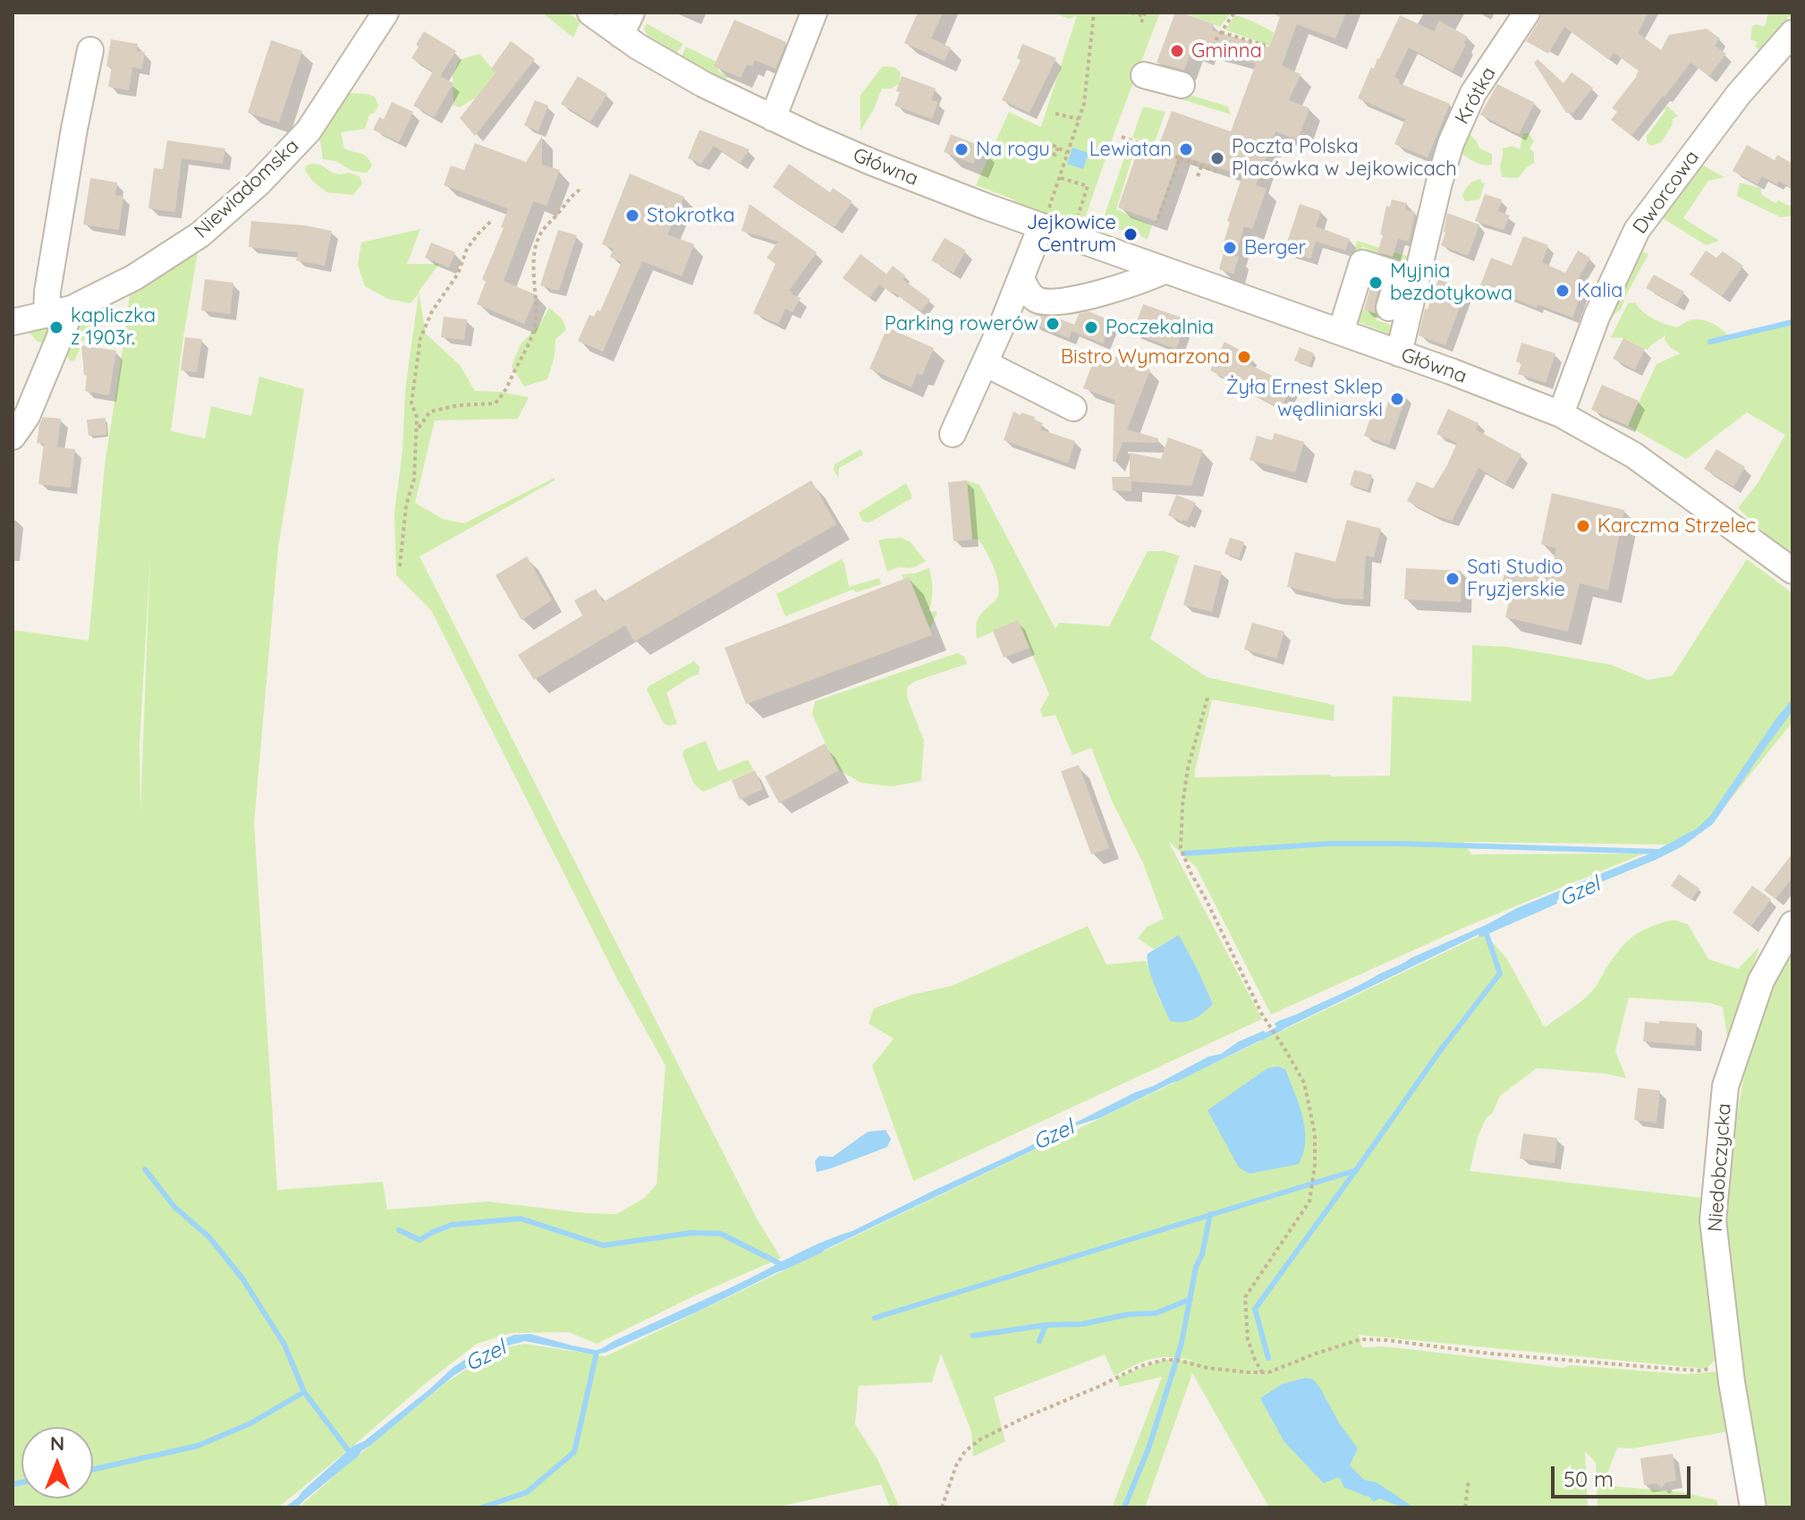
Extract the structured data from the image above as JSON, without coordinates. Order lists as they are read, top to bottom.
{
  "streets": {
    "street": [
      "Krótka",
      "Główna",
      "Niewiadomska",
      "Dworcowa",
      "Niedobczycka"
    ]
  },
  "crossings": [
    ["Krótka", "Główna"],
    ["Główna", "Dworcowa"]
  ],
  "water": ["Gzel"],
  "places": [
    "Gminna",
    "Na rogu",
    "Lewiatan",
    "Poczta Polska Placówka w Jejkowicach",
    "Stokrotka",
    "Jejkowice Centrum",
    "Berger",
    "Myjnia bezdotykowa",
    "Kalia",
    "Parking rowerów",
    "kapliczka z 1903r.",
    "Poczekalnia",
    "Bistro Wymarzona",
    "Żyła Ernest Sklep wędliniarski",
    "Karczma Strzelec",
    "Sati Studio Fryzjerskie"
  ],
  "scale_bar": "50 m",
  "north": "top"
}
